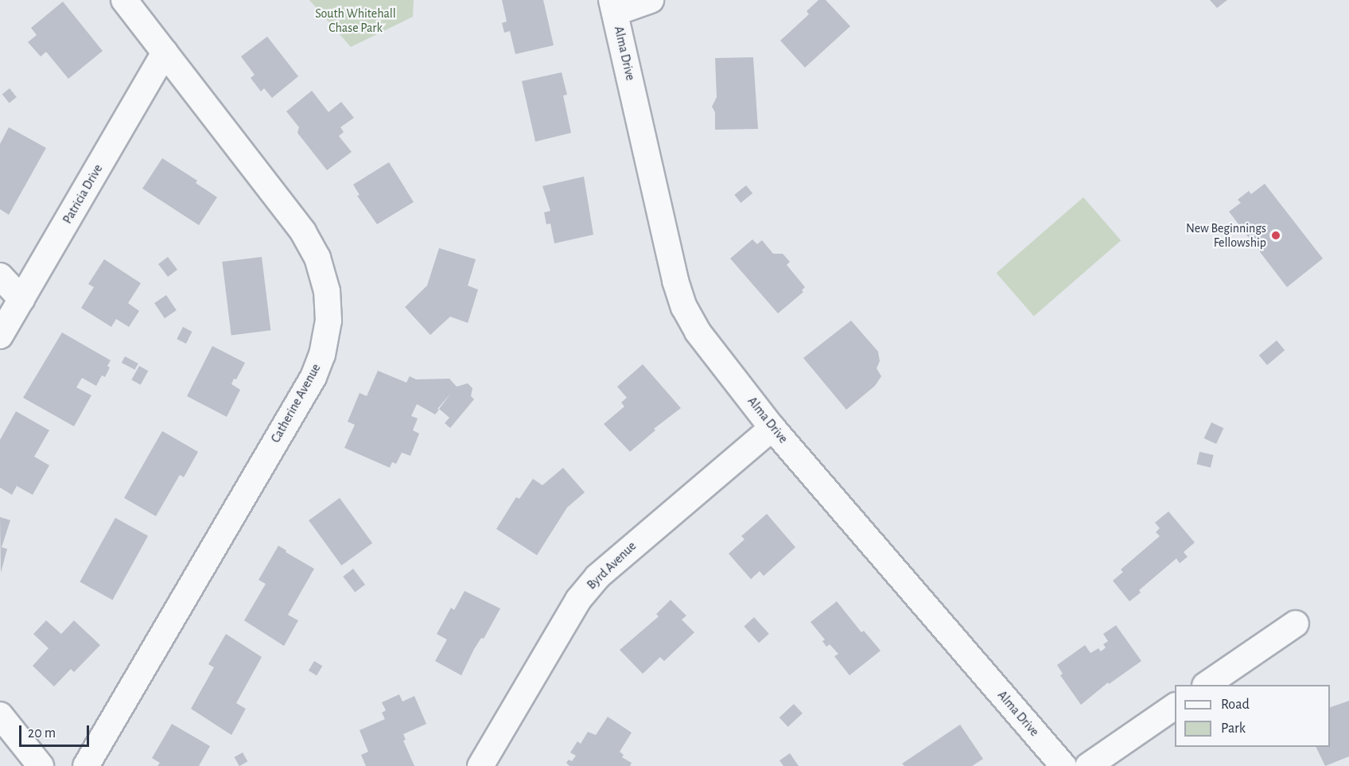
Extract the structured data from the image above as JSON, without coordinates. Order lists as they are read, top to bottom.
{
  "streets": {
    "street": [
      "Alma Drive",
      "Patricia Drive",
      "Catherine Avenue",
      "Byrd Avenue"
    ]
  },
  "crossings": [
    ["Alma Drive", "Byrd Avenue"],
    ["Patricia Drive", "Catherine Avenue"]
  ],
  "parks": ["South Whitehall Chase Park"],
  "places": ["New Beginnings Fellowship"],
  "legend": ["Road", "Park"],
  "scale_bar": "20 m"
}
